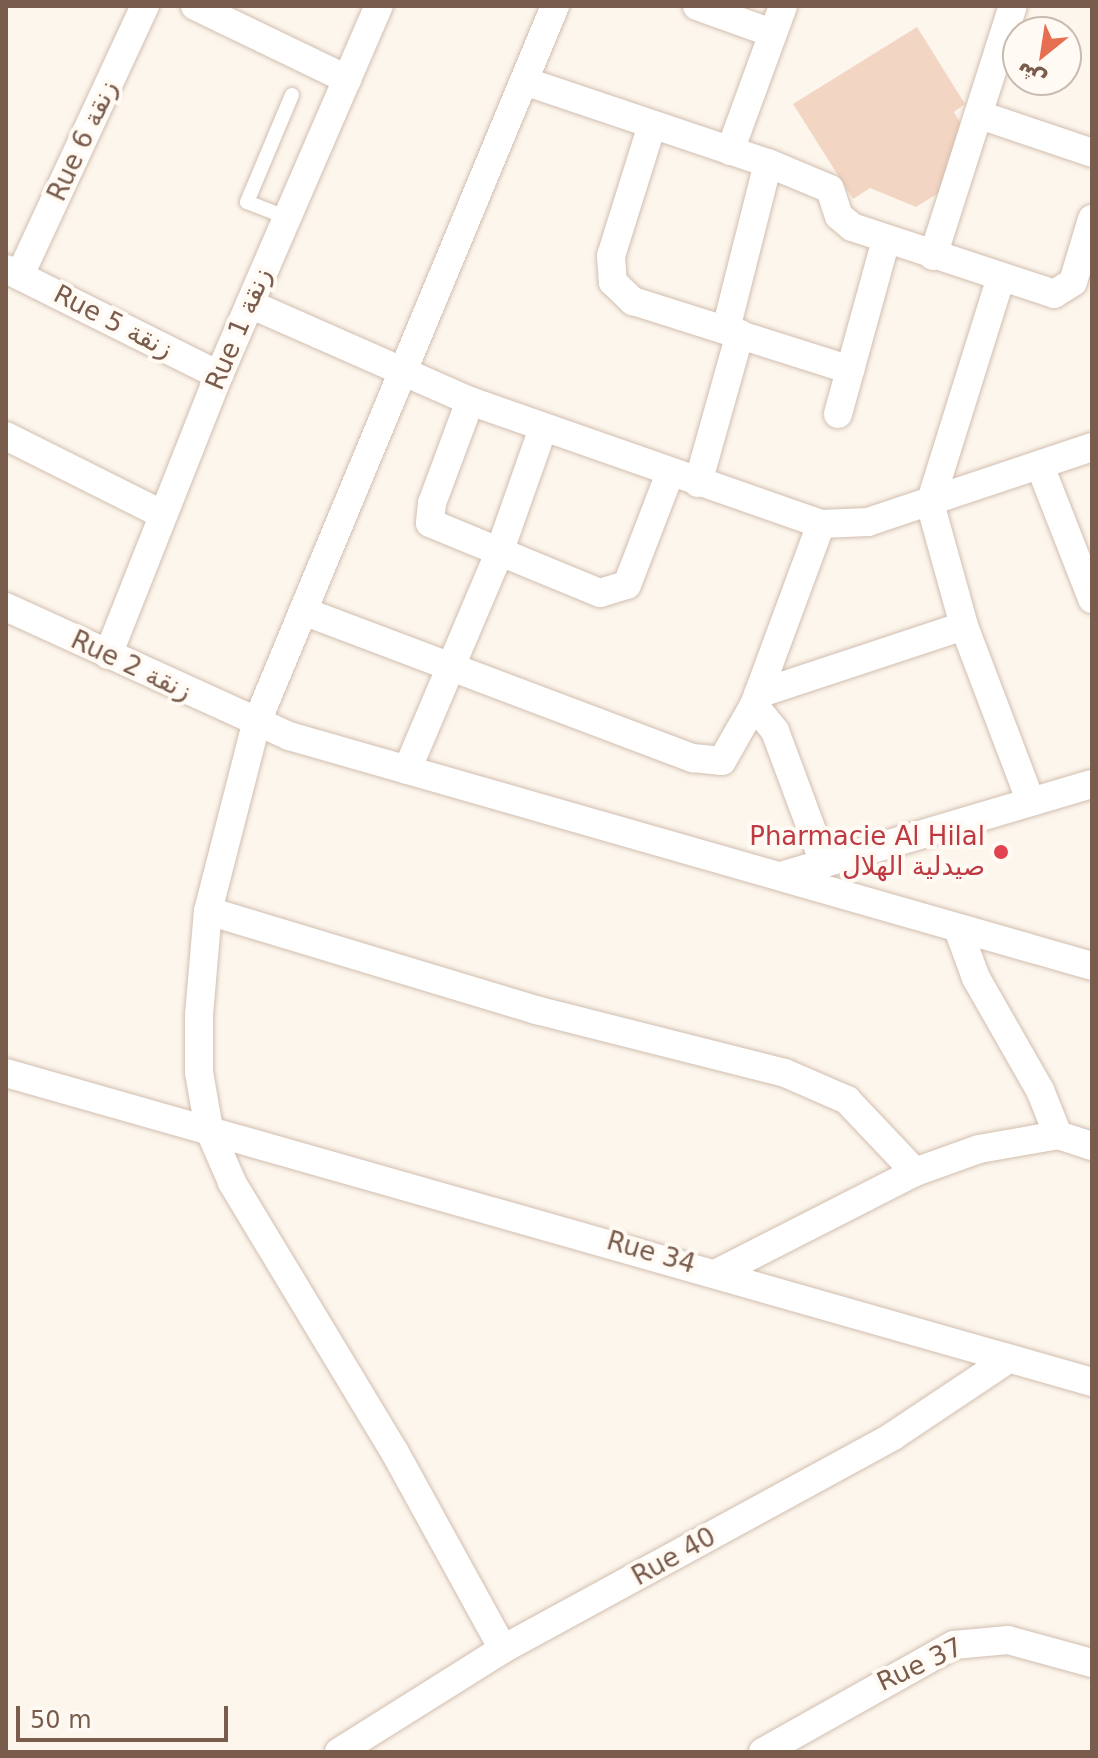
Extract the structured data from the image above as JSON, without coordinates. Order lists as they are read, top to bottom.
{
  "streets": {
    "street": [
      "Rue 6 زنقة",
      "Rue 5 زنقة",
      "Rue 1 زنقة",
      "Rue 2 زنقة",
      "Rue 34",
      "Rue 40",
      "Rue 37"
    ]
  },
  "crossings": [
    ["Rue 6 زنقة", "Rue 5 زنقة"],
    ["Rue 5 زنقة", "Rue 1 زنقة"],
    ["Rue 1 زنقة", "Rue 2 زنقة"],
    ["Rue 34", "Rue 40"]
  ],
  "places": ["Pharmacie Al Hilal صيدلية الهلال"],
  "scale_bar": "50 m",
  "north": "bottom left"
}
